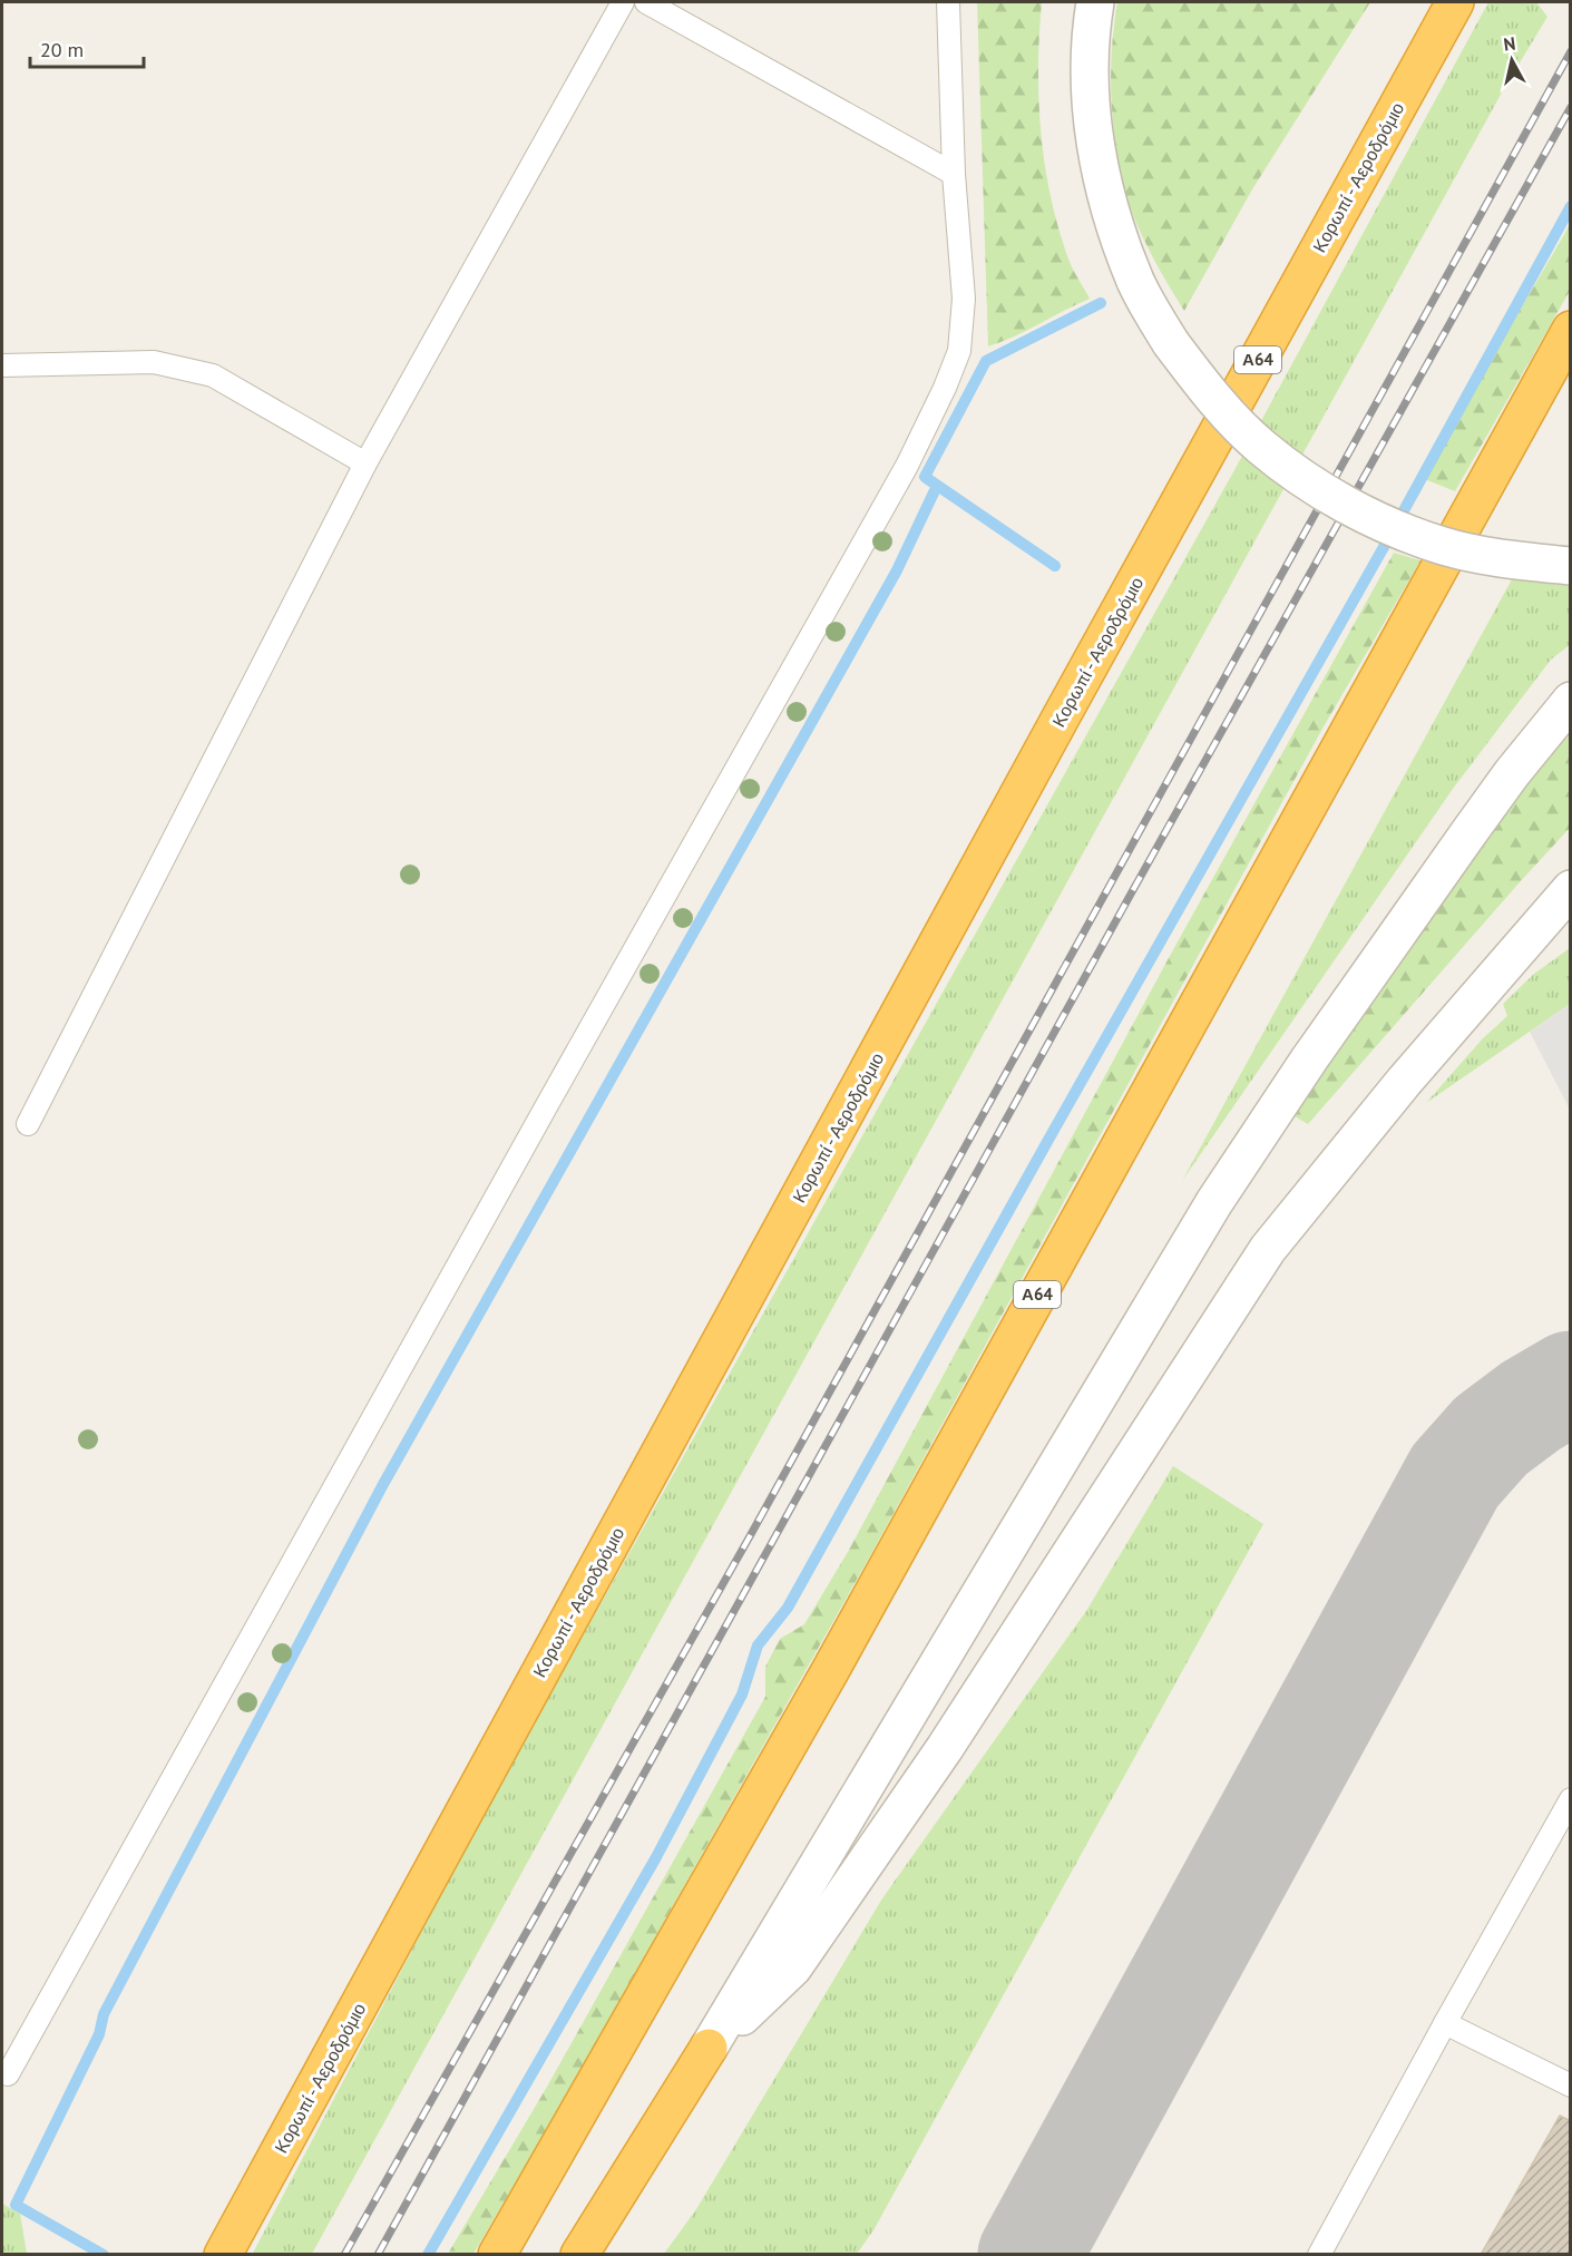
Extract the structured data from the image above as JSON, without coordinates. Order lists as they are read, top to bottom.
{
  "streets": {
    "highway": ["Κορωπί - Αεροδρόμιο", "Α64"]
  },
  "scale_bar": "20 m",
  "north": "top"
}
